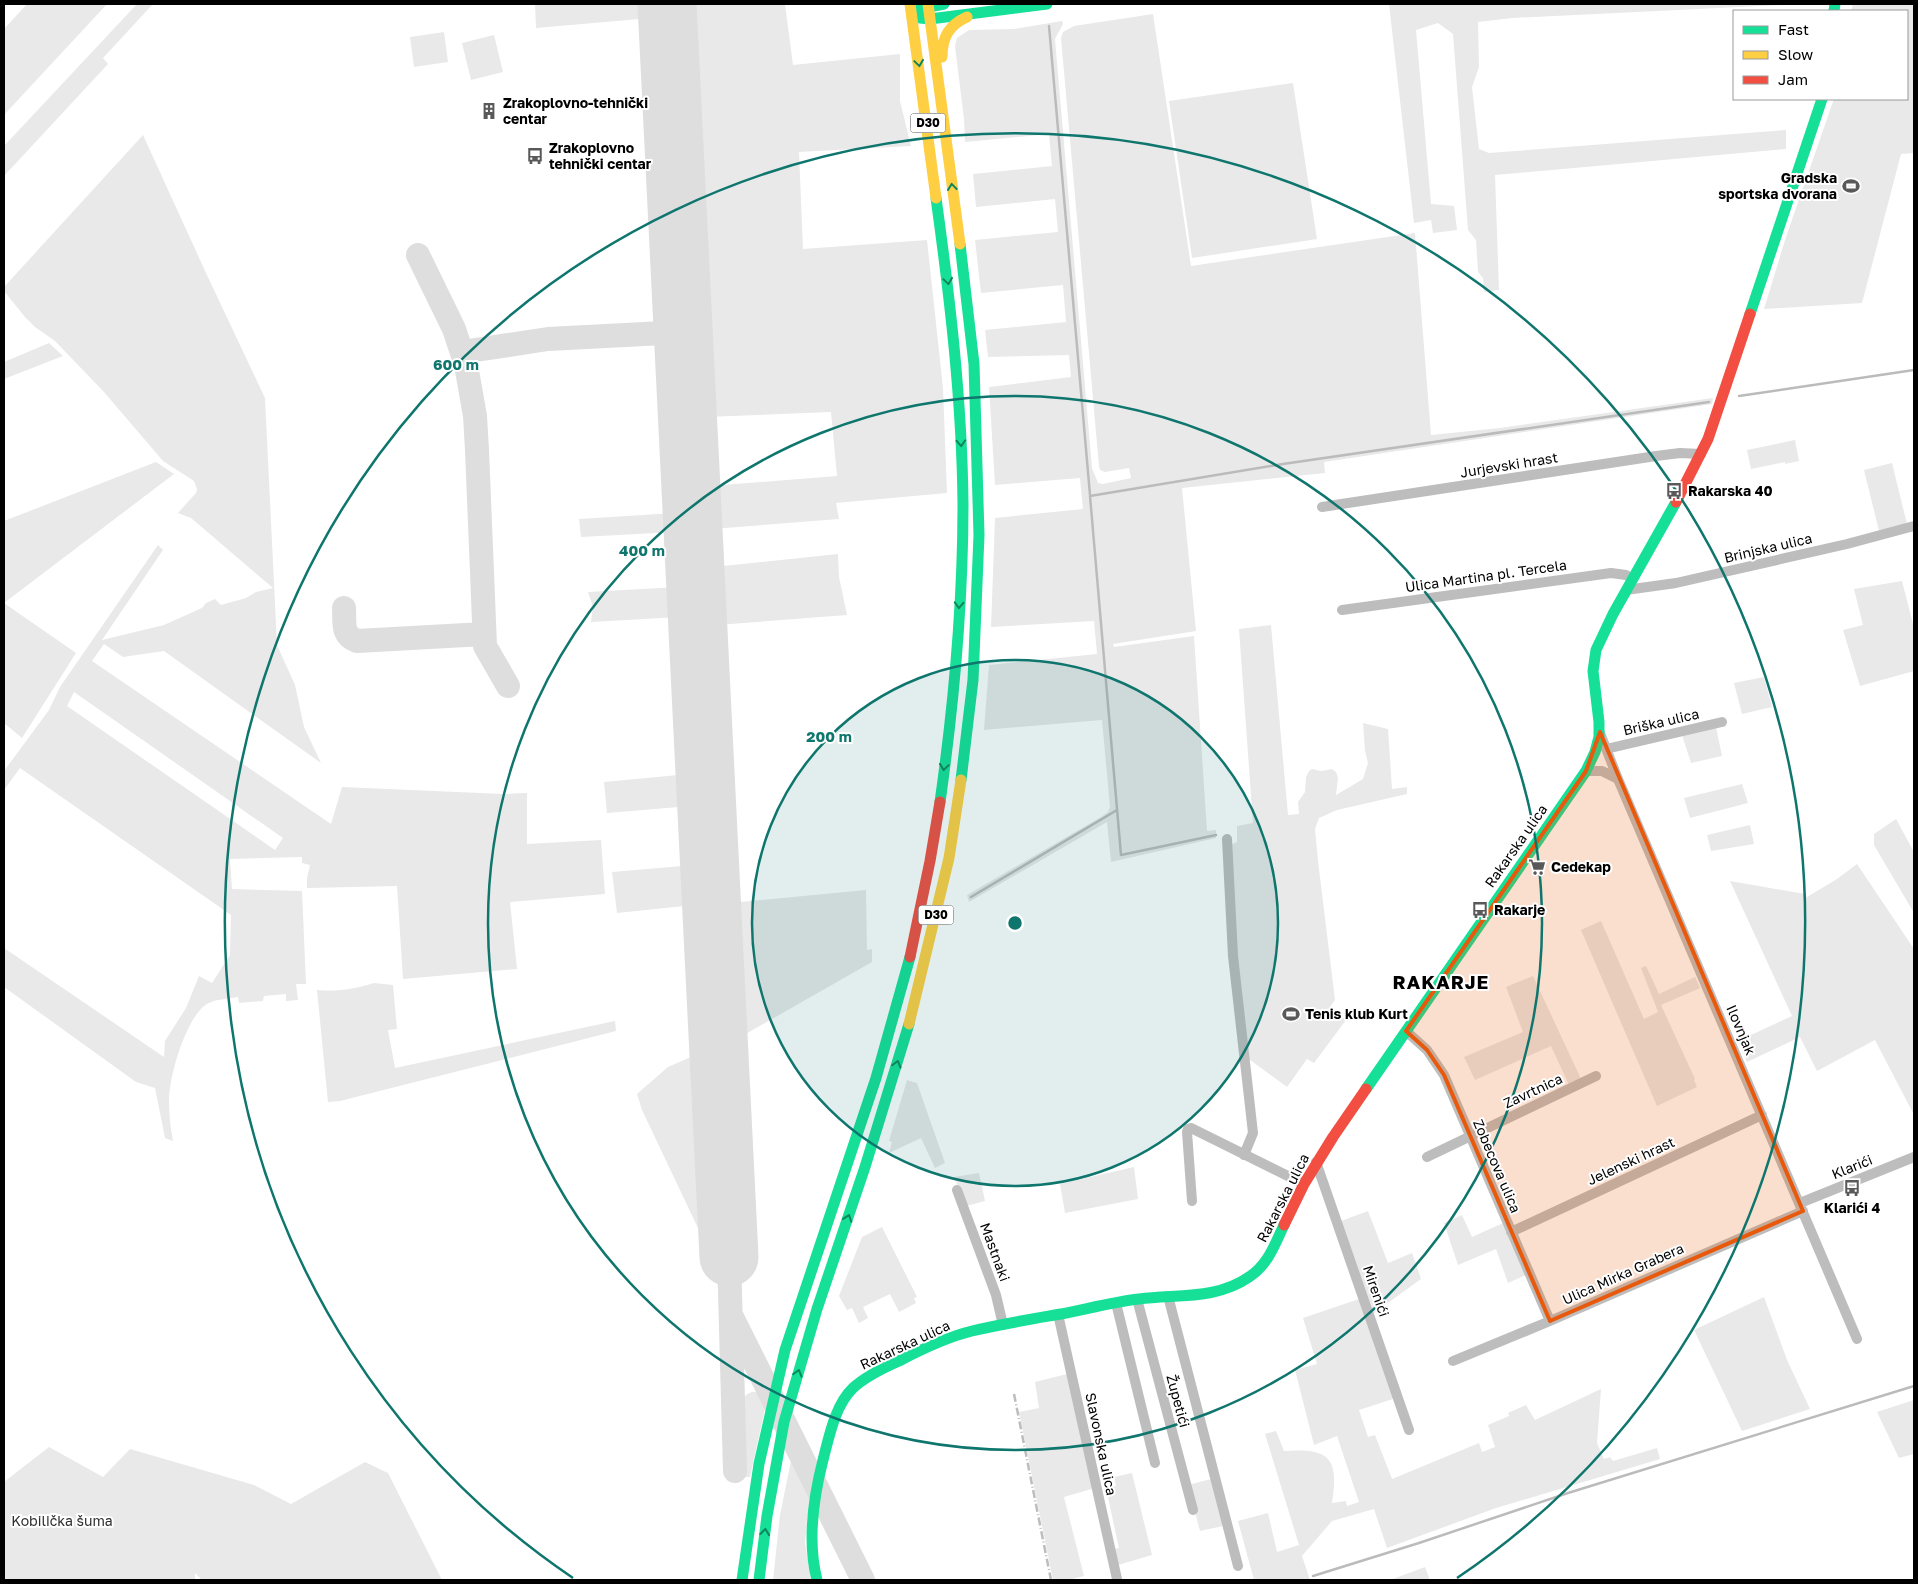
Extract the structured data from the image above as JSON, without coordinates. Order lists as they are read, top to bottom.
{
  "streets": {
    "main road": ["D30", "Rakarska ulica"],
    "street": [
      "Jurjevski hrast",
      "Brinjska ulica",
      "Ulica Martina pl. Tercela",
      "Briška ulica",
      "Ilovnjak",
      "Zavrtnica",
      "Jelenski hrast",
      "Zobecova ulica",
      "Klarići",
      "Mastnaki",
      "Ulica Mirka Grabera",
      "Mirenići",
      "Župetići",
      "Slavonska ulica"
    ]
  },
  "crossings": [
    ["Jurjevski hrast", "Rakarska ulica"],
    ["Brinjska ulica", "Rakarska ulica"],
    ["Ulica Martina pl. Tercela", "Rakarska ulica"],
    ["Briška ulica", "Ilovnjak"],
    ["Rakarska ulica", "Ilovnjak"],
    ["Rakarska ulica", "Zobecova ulica"],
    ["Rakarska ulica", "Mastnaki"],
    ["Rakarska ulica", "Mirenići"],
    ["Rakarska ulica", "Župetići"],
    ["Rakarska ulica", "Slavonska ulica"],
    ["Ilovnjak", "Jelenski hrast"],
    ["Ilovnjak", "Klarići"],
    ["Ilovnjak", "Ulica Mirka Grabera"],
    ["Zavrtnica", "Zobecova ulica"],
    ["Jelenski hrast", "Zobecova ulica"],
    ["Zobecova ulica", "Ulica Mirka Grabera"],
    ["Klarići", "Ulica Mirka Grabera"]
  ],
  "districts": ["RAKARJE"],
  "parks": ["Kobilička šuma"],
  "places": {
    "building": ["Zrakoplovno-tehnički centar"],
    "bus stop": [
      "Zrakoplovno tehnički centar",
      "Rakarska 40",
      "Rakarje",
      "Klarići 4"
    ],
    "sports": ["Gradska sportska dvorana", "Tenis klub Kurt"],
    "supermarket": ["Cedekap"]
  },
  "legend": ["Fast", "Slow", "Jam"],
  "rings": ["600 m", "400 m", "200 m"]
}
